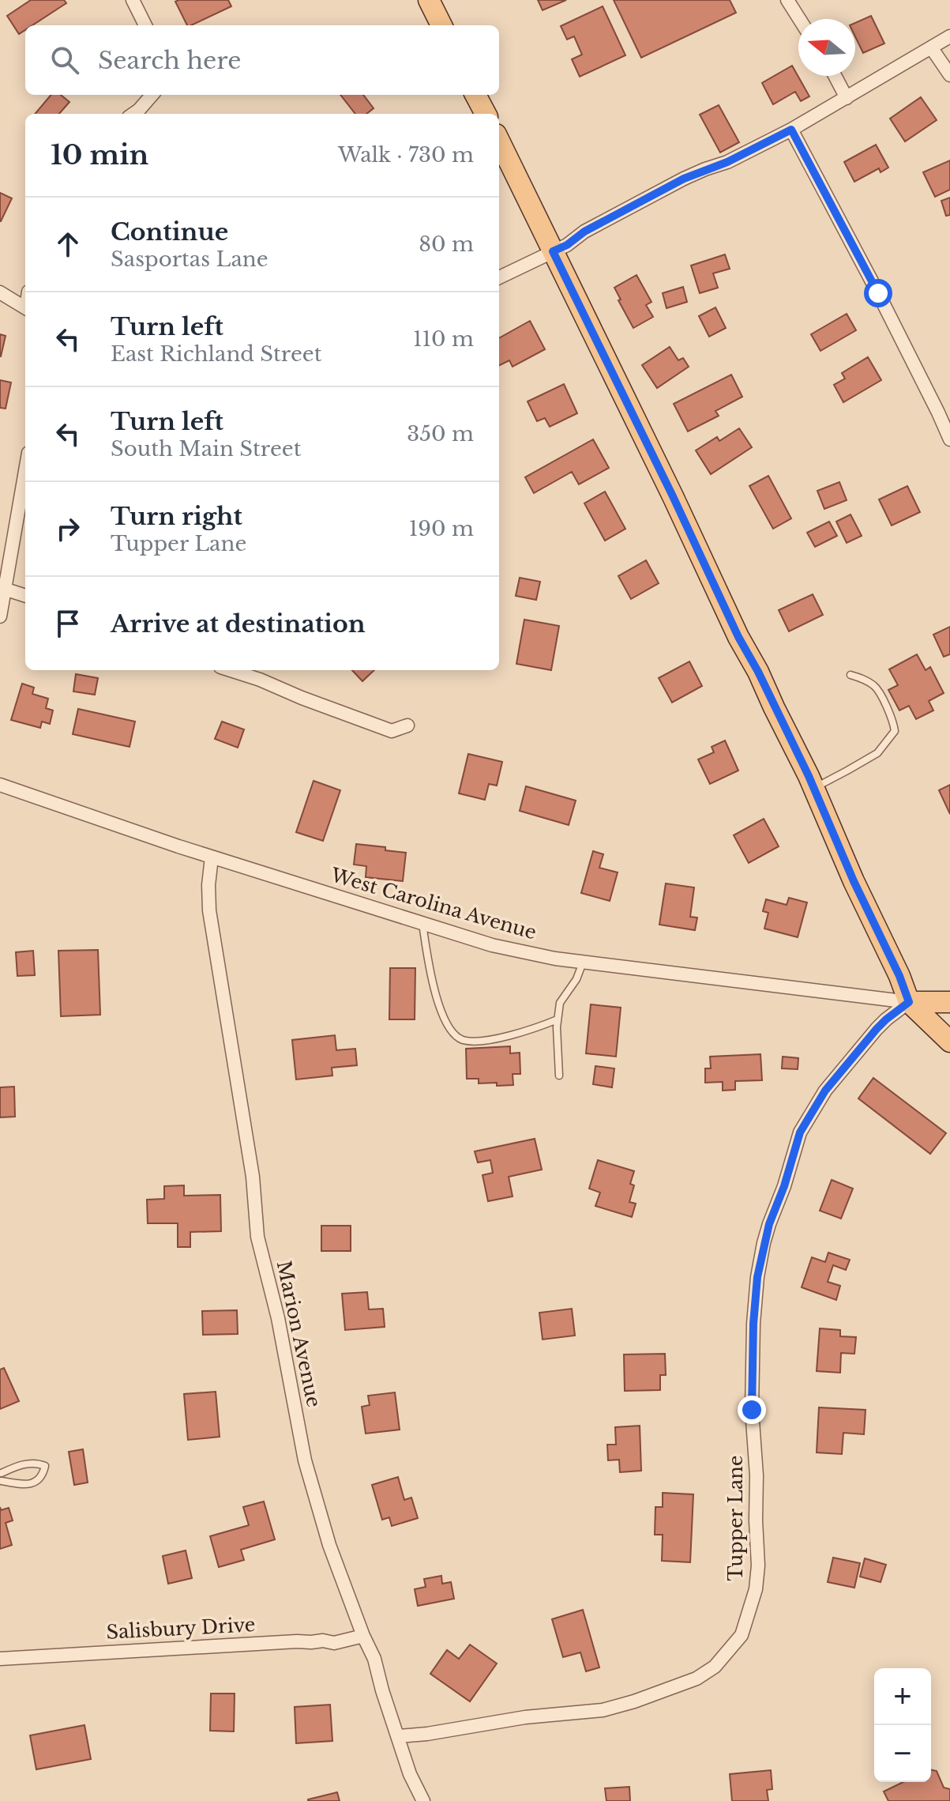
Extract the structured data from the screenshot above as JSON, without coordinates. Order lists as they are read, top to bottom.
{
  "streets": {
    "street": [
      "West Carolina Avenue",
      "Marion Avenue",
      "Tupper Lane",
      "Salisbury Drive"
    ]
  },
  "crossings": [
    ["West Carolina Avenue", "Marion Avenue"],
    ["West Carolina Avenue", "Tupper Lane"],
    ["Marion Avenue", "Tupper Lane"],
    ["Marion Avenue", "Salisbury Drive"]
  ],
  "north": "left",
  "page": {
    "search": "Search here",
    "heading": ["10 min", "Walk · 730 m"],
    "list": [
      ["Continue", "Sasportas Lane", "80 m"],
      ["Turn left", "East Richland Street", "110 m"],
      ["Turn left", "South Main Street", "350 m"],
      ["Turn right", "Tupper Lane", "190 m"],
      "Arrive at destination"
    ],
    "map_buttons": ["+", "−"]
  }
}
